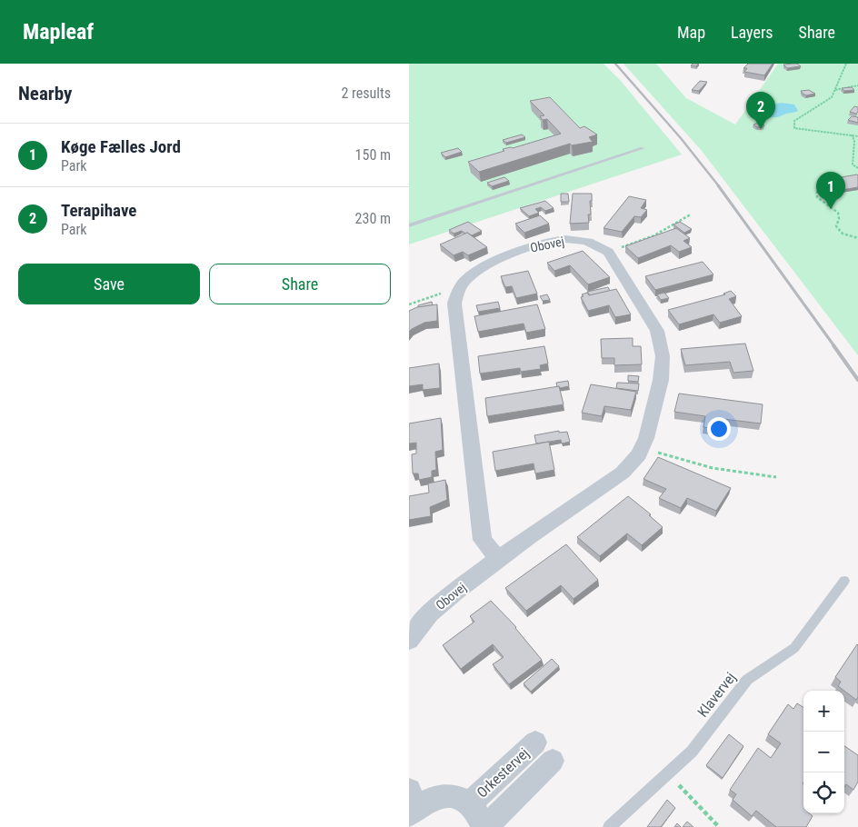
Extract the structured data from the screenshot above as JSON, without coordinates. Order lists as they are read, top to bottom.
{
  "streets": {
    "street": ["Obovej", "Orkestervej"],
    "lane": ["Klavervej"]
  },
  "page": {
    "header": "Mapleaf",
    "nav": ["Map", "Layers", "Share"],
    "heading": ["Nearby", "2 results"],
    "pins": ["2", "1"],
    "list": [
      {
        "mark": "1",
        "name": "Køge Fælles Jord",
        "note": "Park",
        "value": "150 m"
      },
      {
        "mark": "2",
        "name": "Terapihave",
        "note": "Park",
        "value": "230 m"
      }
    ],
    "buttons": ["Save", "Share"],
    "map_buttons": ["+", "−"]
  }
}
